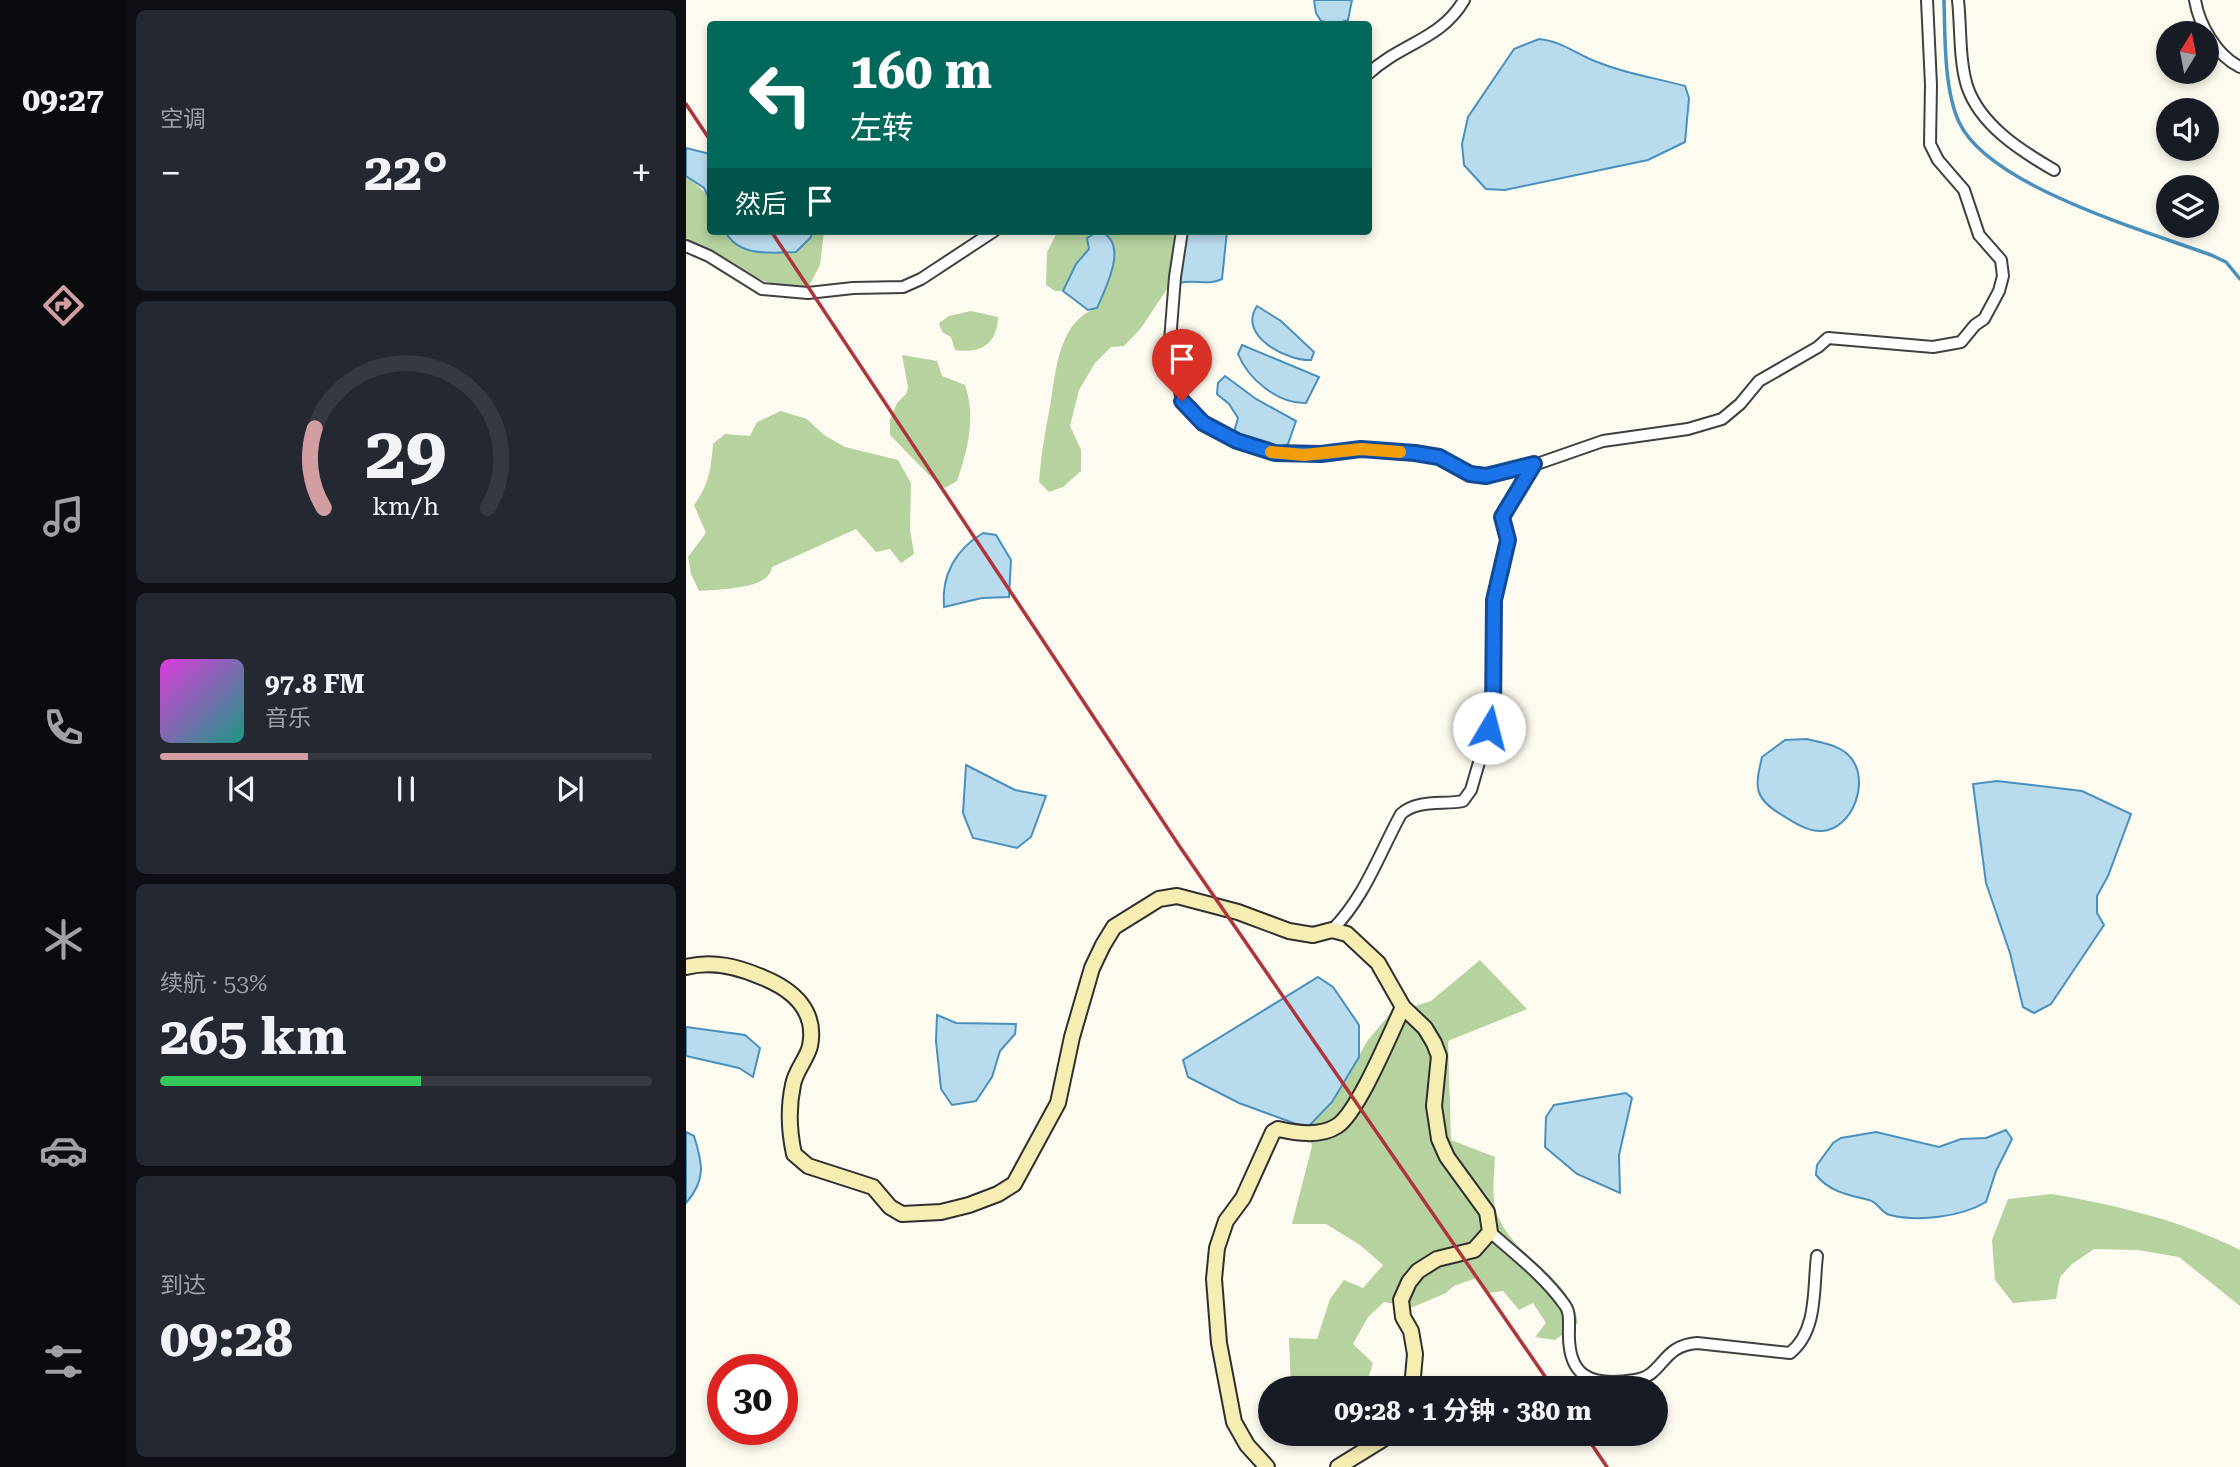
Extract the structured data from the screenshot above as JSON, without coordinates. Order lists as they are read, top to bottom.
{
  "north": "top",
  "page": {
    "tabs": "09:27",
    "tile": [
      "空调",
      ["续航 · 53%", "265 km"],
      ["到达", "09:28"]
    ],
    "turn": ["160 m", "左转"],
    "heat": ["−", "22°", "+"],
    "then": "然后",
    "song": ["97.8 FM", "音乐"],
    "limit": "30",
    "trip": "09:28 · 1 分钟 · 380 m",
    "gauge": ["29", "km/h"]
  }
}
